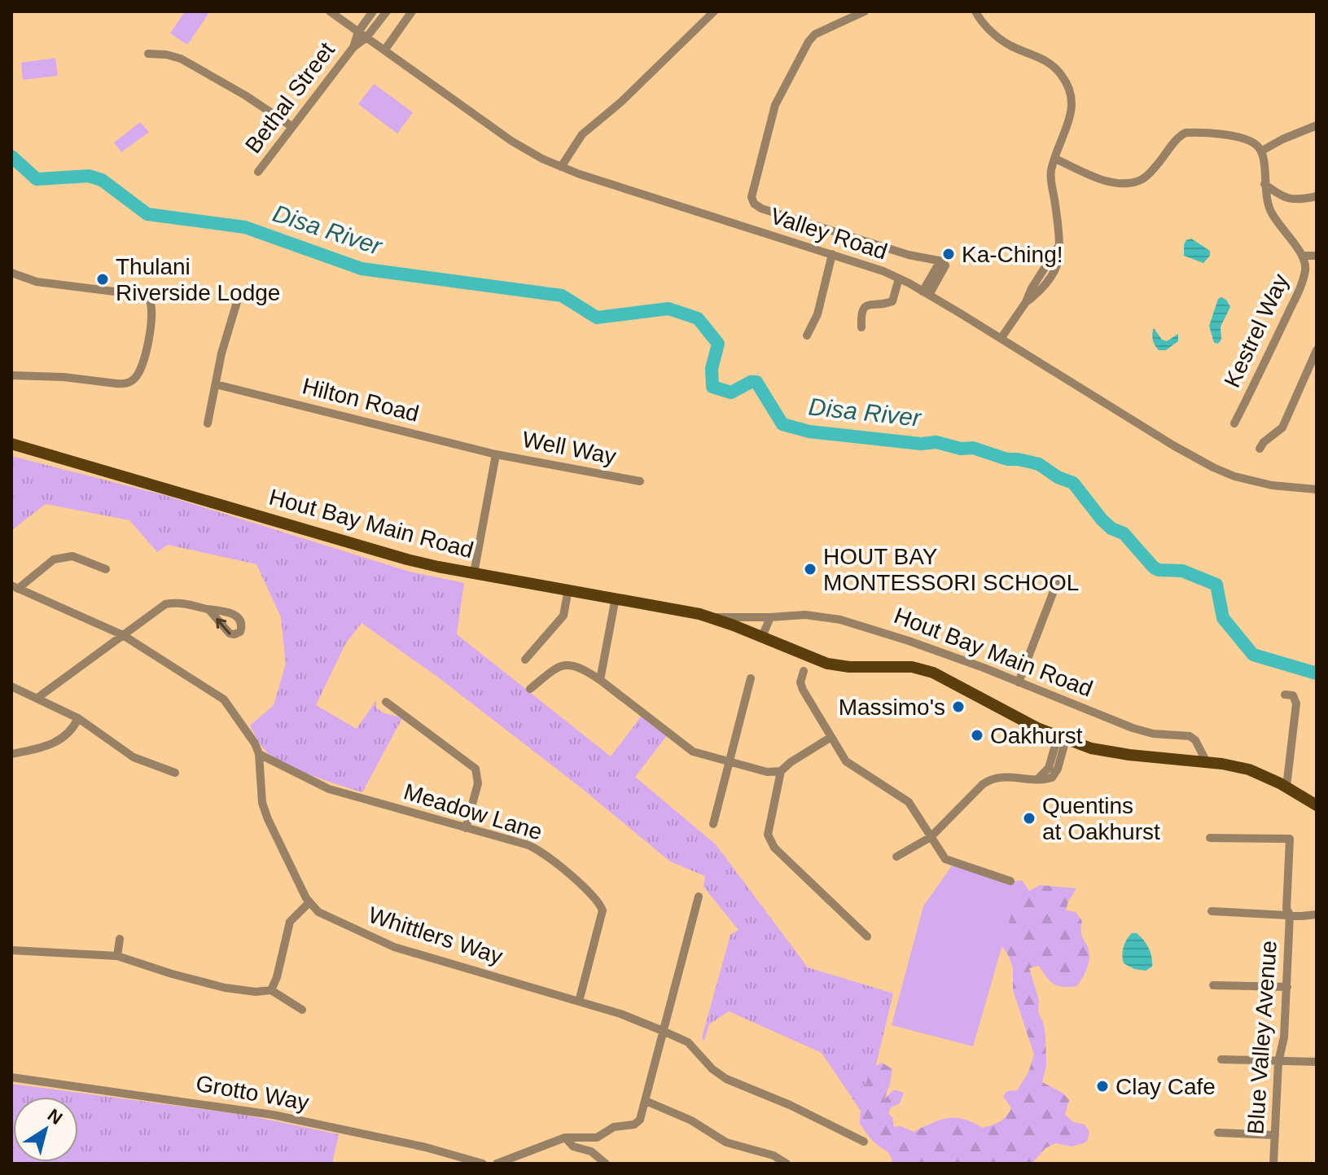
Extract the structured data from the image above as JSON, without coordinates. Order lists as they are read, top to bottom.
{
  "streets": {
    "main road": ["Hout Bay Main Road"],
    "street": [
      "Bethal Street",
      "Valley Road",
      "Kestrel Way",
      "Hilton Road",
      "Well Way",
      "Meadow Lane",
      "Whittlers Way",
      "Blue Valley Avenue",
      "Grotto Way"
    ]
  },
  "crossings": [
    ["Bethal Street", "Valley Road"],
    ["Hilton Road", "Well Way"],
    ["Well Way", "Hout Bay Main Road"],
    ["Meadow Lane", "Whittlers Way"]
  ],
  "water": ["Disa River"],
  "places": [
    "Ka-Ching!",
    "Thulani Riverside Lodge",
    "HOUT BAY MONTESSORI SCHOOL",
    "Massimo's",
    "Oakhurst",
    "Quentins at Oakhurst",
    "Clay Cafe"
  ],
  "north": "top right"
}
